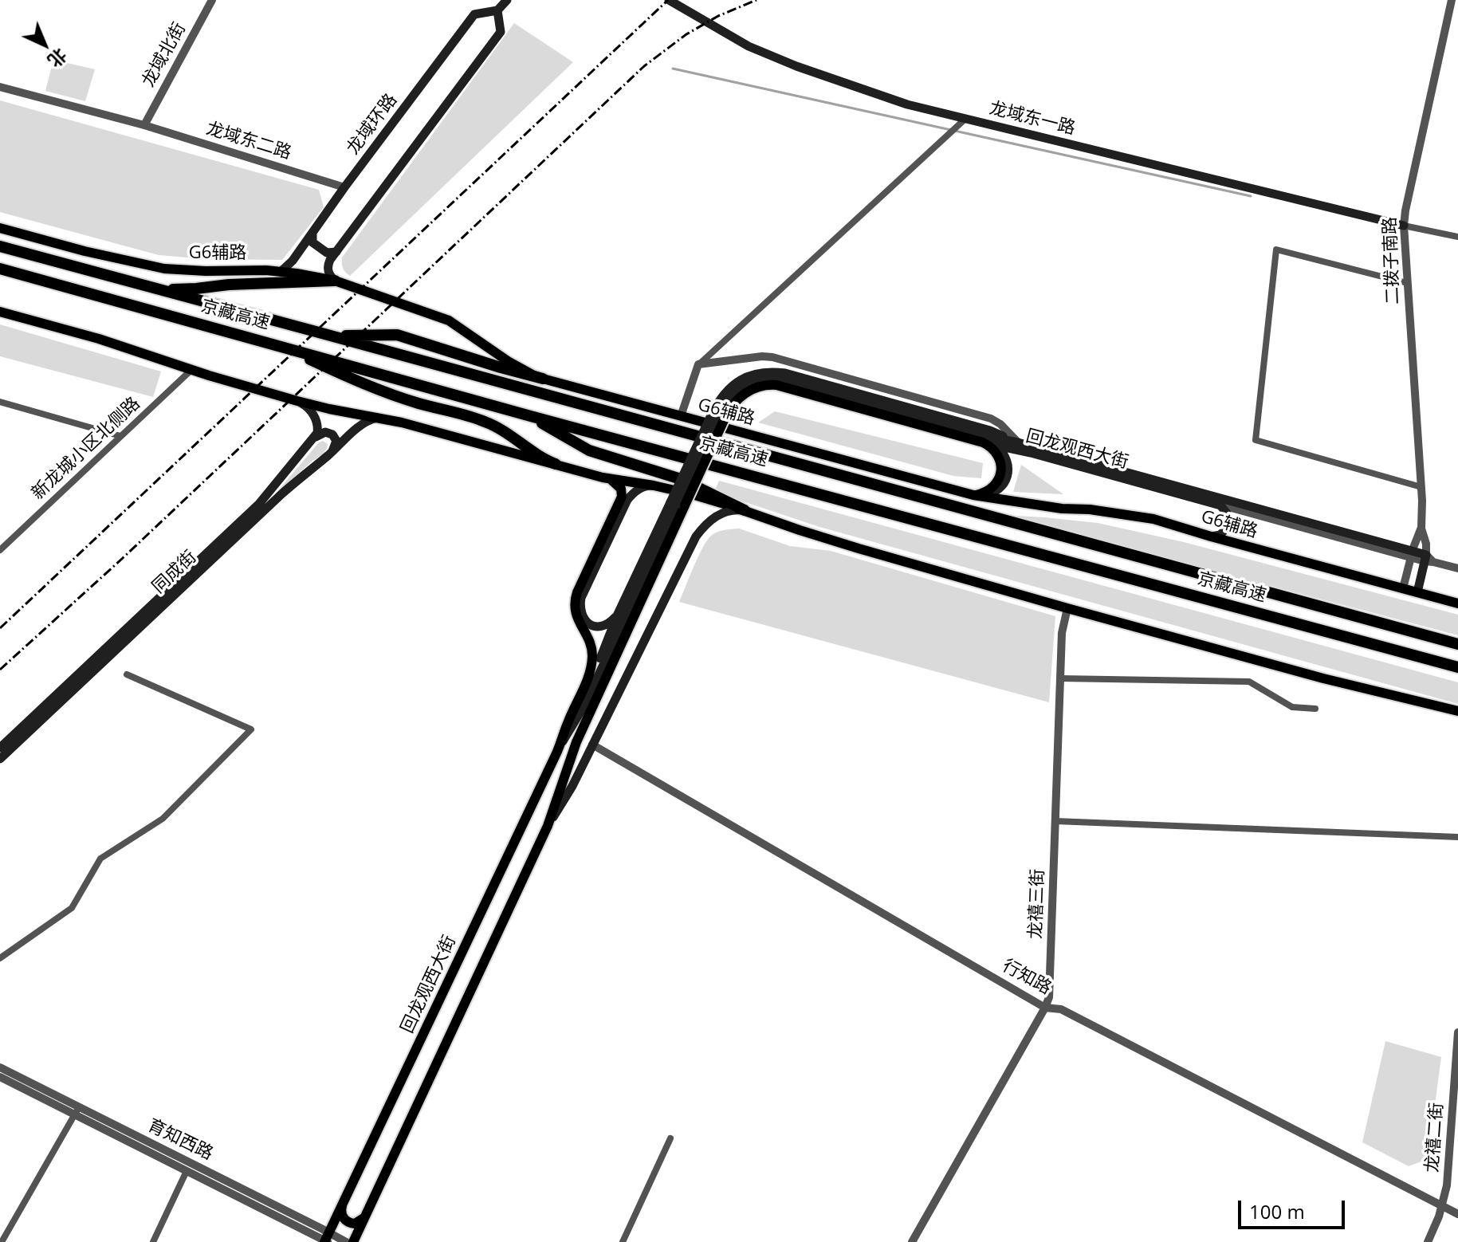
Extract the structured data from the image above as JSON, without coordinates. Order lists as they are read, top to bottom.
{
  "streets": {
    "highway": ["京藏高速"],
    "main road": [
      "龙域东一路",
      "龙域环路",
      "G6辅路",
      "二拨子南路",
      "回龙观西大街",
      "同成街"
    ],
    "street": [
      "龙域北街",
      "龙域东二路",
      "新龙城小区北侧路",
      "龙禧三街",
      "行知路",
      "龙禧二街",
      "育知西路"
    ]
  },
  "crossings": [
    ["龙域北街", "龙域东二路"],
    ["龙域东一路", "二拨子南路"],
    ["龙域环路", "龙域东二路"],
    ["龙域环路", "G6辅路"],
    ["G6辅路", "二拨子南路"],
    ["二拨子南路", "回龙观西大街"],
    ["回龙观西大街", "育知西路"],
    ["龙禧三街", "行知路"],
    ["行知路", "龙禧二街"]
  ],
  "scale_bar": "100 m",
  "north": "bottom right"
}
